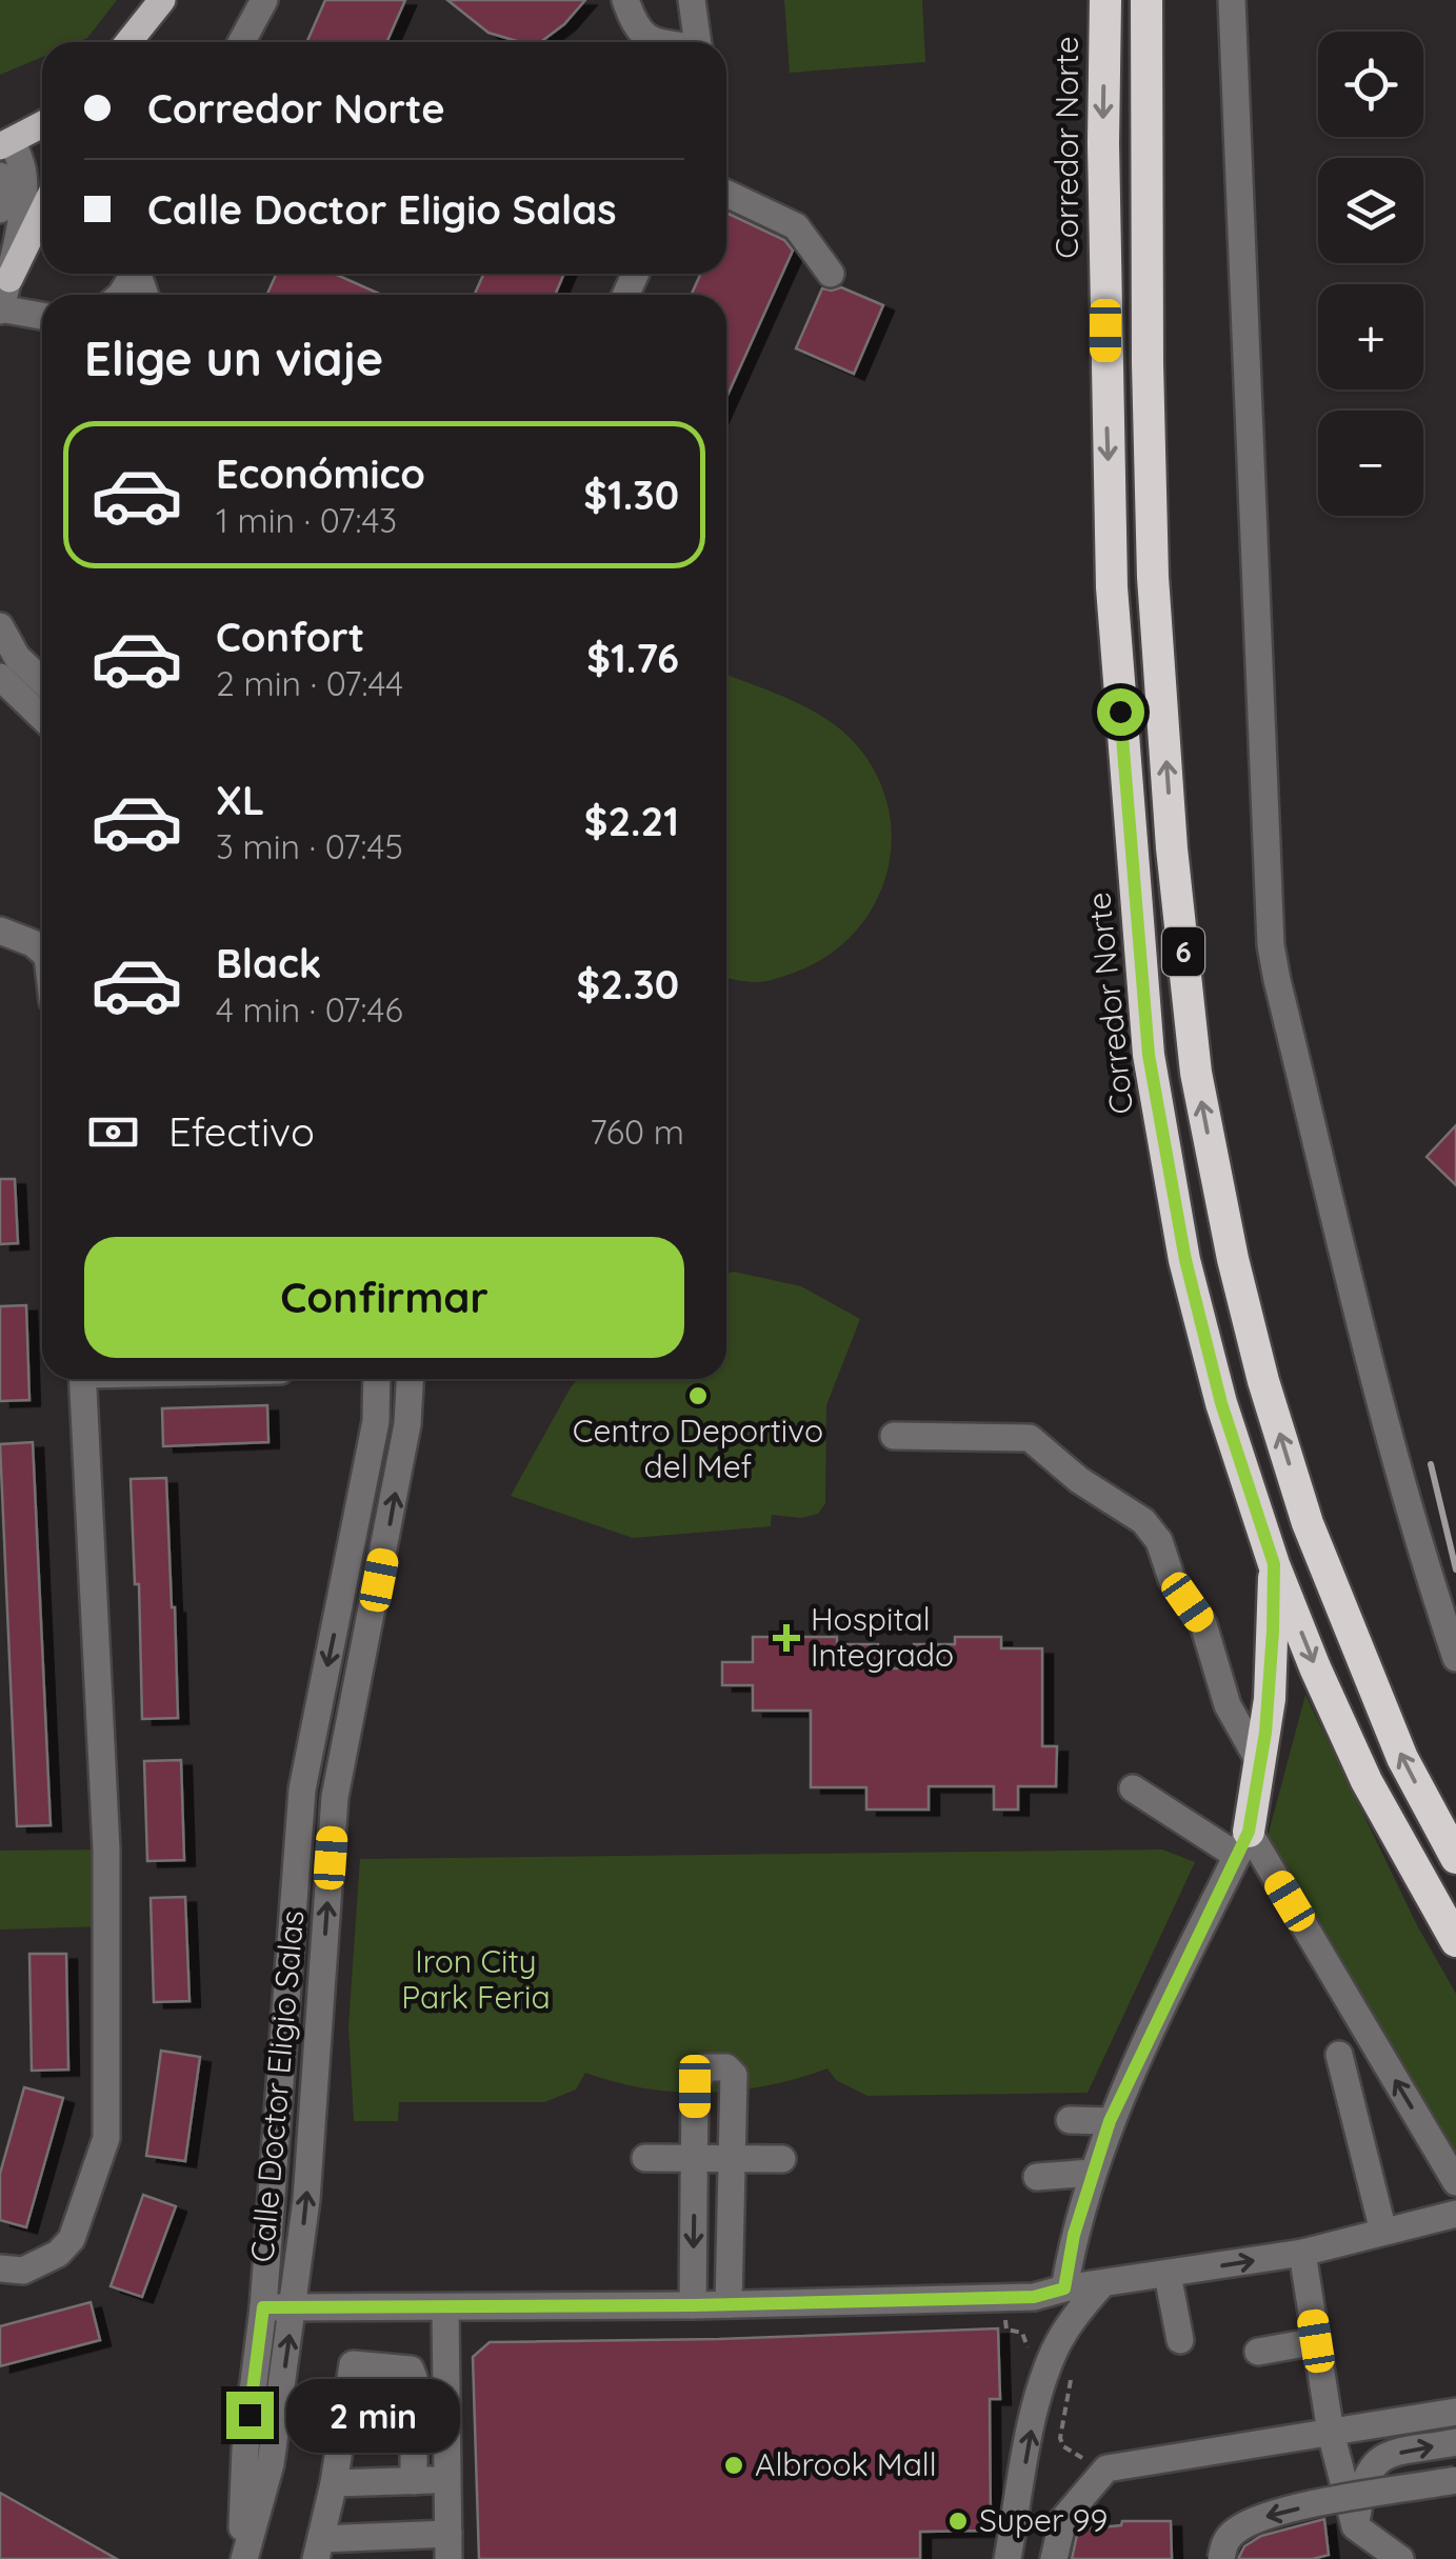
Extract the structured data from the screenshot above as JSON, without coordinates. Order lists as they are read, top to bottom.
{
  "streets": {
    "highway": ["Corredor Norte", "6"],
    "street": ["Calle Doctor Eligio Salas"]
  },
  "parks": ["Iron City Park Feria"],
  "places": {
    "other": ["Centro Deportivo del Mef", "Albrook Mall", "Super 99"],
    "health": ["Hospital Integrado"]
  },
  "page": {
    "map_buttons": ["+", "−"],
    "banner": ["Corredor Norte", "Calle Doctor Eligio Salas"],
    "heading": "Elige un viaje",
    "list": [
      {
        "name": "Económico",
        "note": "1 min · 07:43",
        "value": "$1.30"
      },
      {
        "name": "Confort",
        "note": "2 min · 07:44",
        "value": "$1.76"
      },
      {
        "name": "XL",
        "note": "3 min · 07:45",
        "value": "$2.21"
      },
      {
        "name": "Black",
        "note": "4 min · 07:46",
        "value": "$2.30"
      }
    ],
    "pay": ["Efectivo", "760 m"],
    "buttons": "Confirmar",
    "bubble": "2 min"
  }
}
